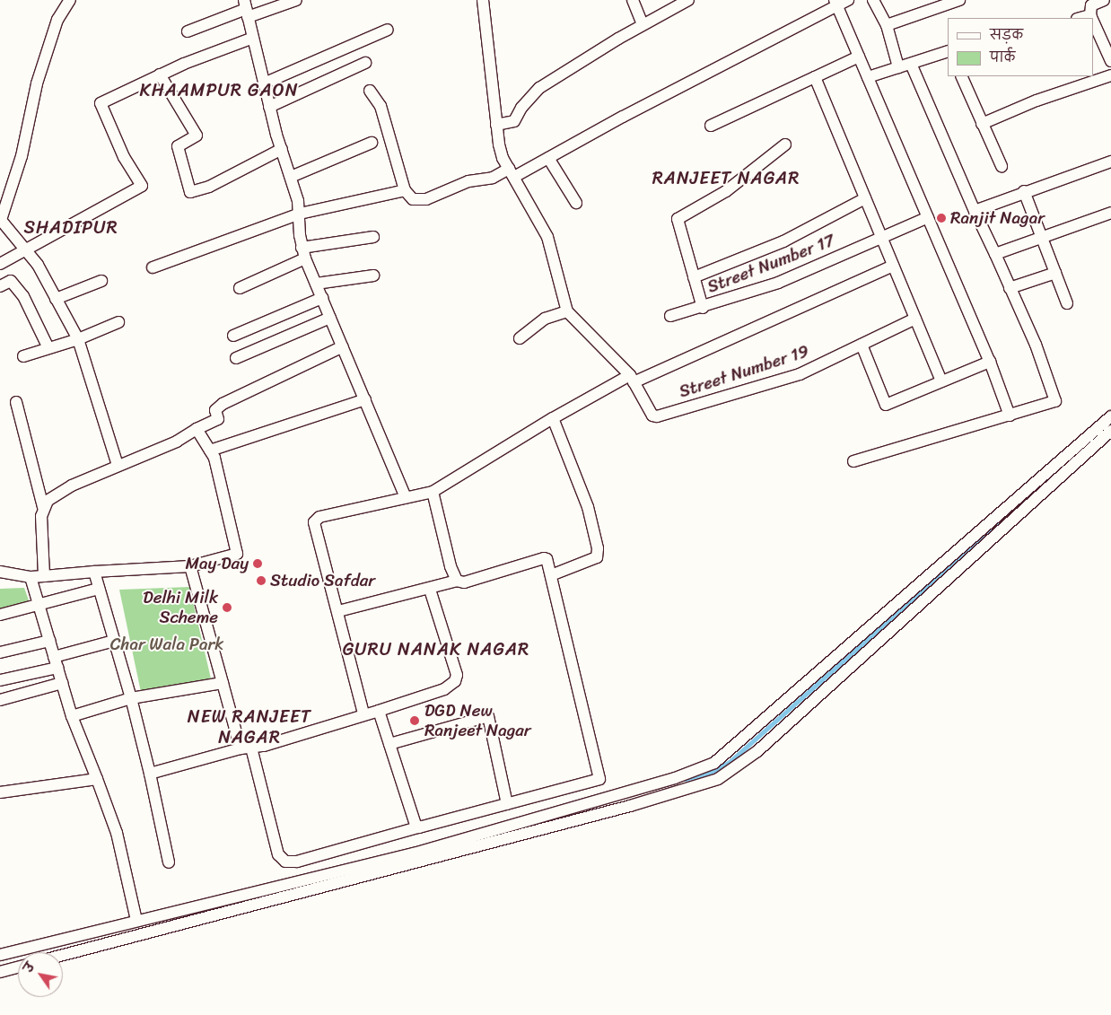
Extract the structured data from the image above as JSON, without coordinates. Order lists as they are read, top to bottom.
{
  "streets": {
    "street": ["Street Number 17", "Street Number 19"]
  },
  "districts": [
    "KHAAMPUR GAON",
    "RANJEET NAGAR",
    "SHADIPUR",
    "GURU NANAK NAGAR",
    "NEW RANJEET NAGAR"
  ],
  "parks": ["Char Wala Park"],
  "places": [
    "Ranjit Nagar",
    "May Day",
    "Studio Safdar",
    "Delhi Milk Scheme",
    "DGD New Ranjeet Nagar"
  ],
  "legend": ["सड़क", "पार्क"],
  "north": "top left"
}
